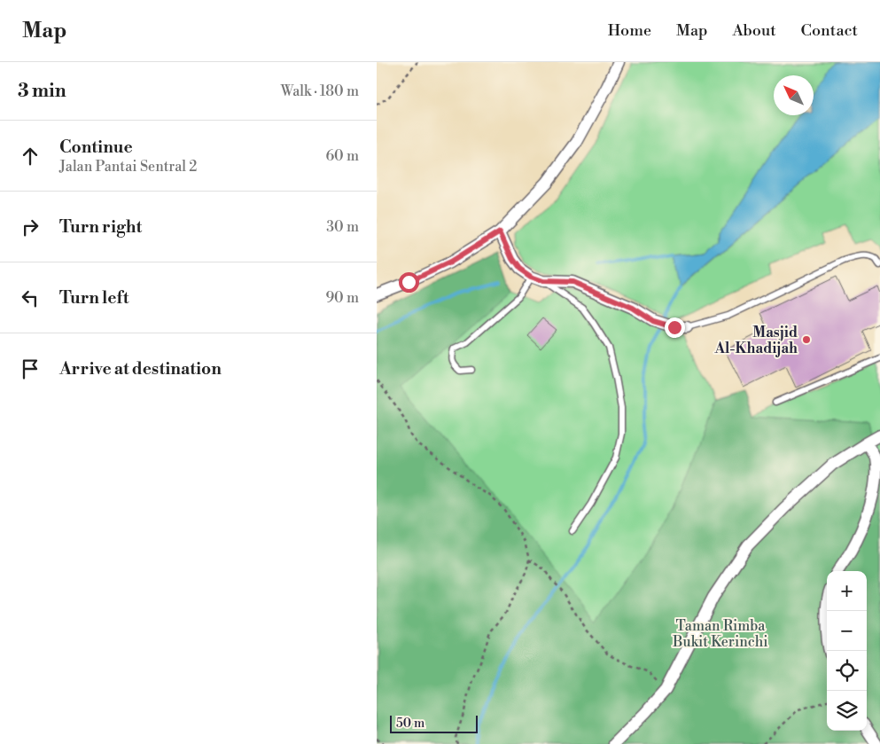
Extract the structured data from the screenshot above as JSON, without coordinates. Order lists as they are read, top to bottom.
{
  "parks": ["Taman Rimba Bukit Kerinchi"],
  "places": ["Masjid Al-Khadijah"],
  "scale_bar": "50 m",
  "north": "top left",
  "page": {
    "header": "Map",
    "nav": [
      "Home",
      "Map",
      "About",
      "Contact"
    ],
    "heading": ["3 min", "Walk · 180 m"],
    "list": [
      ["Continue", "Jalan Pantai Sentral 2", "60 m"],
      ["Turn right", "30 m"],
      ["Turn left", "90 m"],
      "Arrive at destination"
    ],
    "map_buttons": ["+", "−"],
    "scale": "50 m"
  }
}
